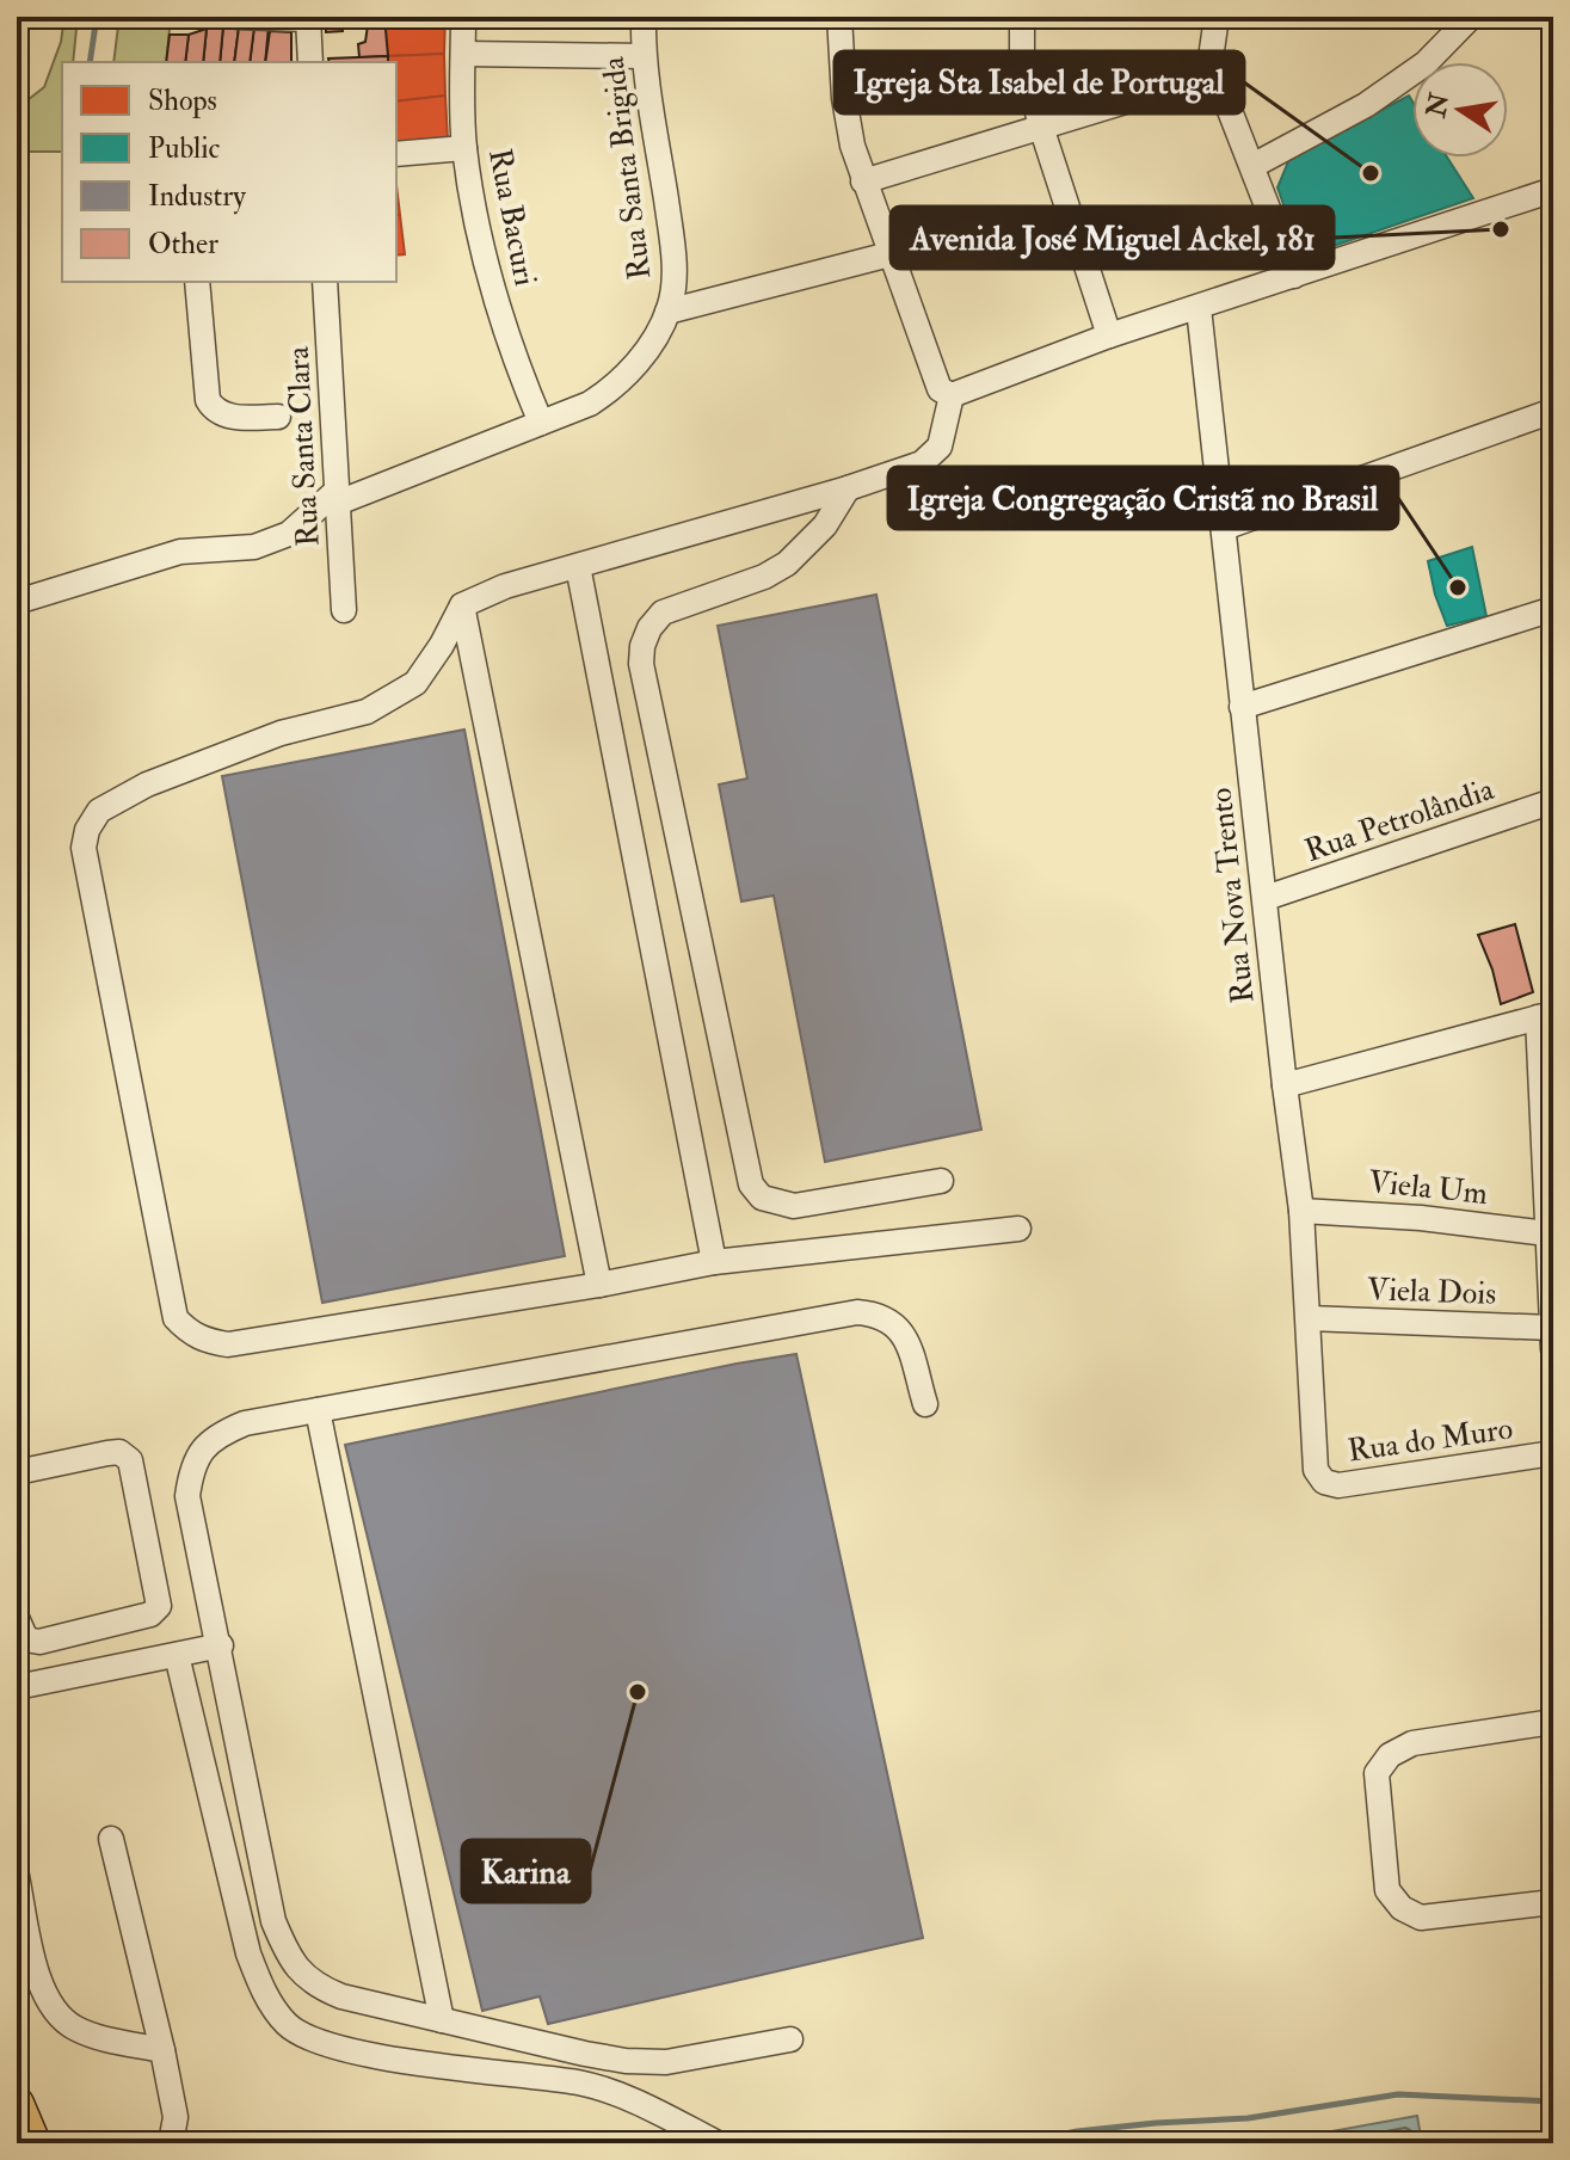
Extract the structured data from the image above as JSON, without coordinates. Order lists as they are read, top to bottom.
{
  "streets": {
    "street": [
      "Rua Santa Brigida",
      "Rua Bacuri",
      "Rua Santa Clara",
      "Rua Petrolândia",
      "Rua Nova Trento",
      "Viela Um",
      "Viela Dois",
      "Rua do Muro"
    ]
  },
  "crossings": [
    ["Rua Petrolândia", "Rua Nova Trento"],
    ["Rua Nova Trento", "Viela Um"],
    ["Rua Nova Trento", "Viela Dois"],
    ["Rua Nova Trento", "Rua do Muro"]
  ],
  "places": [
    "Igreja Sta Isabel de Portugal",
    "Avenida José Miguel Ackel, 181",
    "Igreja Congregação Cristã no Brasil",
    "Karina"
  ],
  "legend": [
    "Shops",
    "Public",
    "Industry",
    "Other"
  ],
  "north": "left"
}
